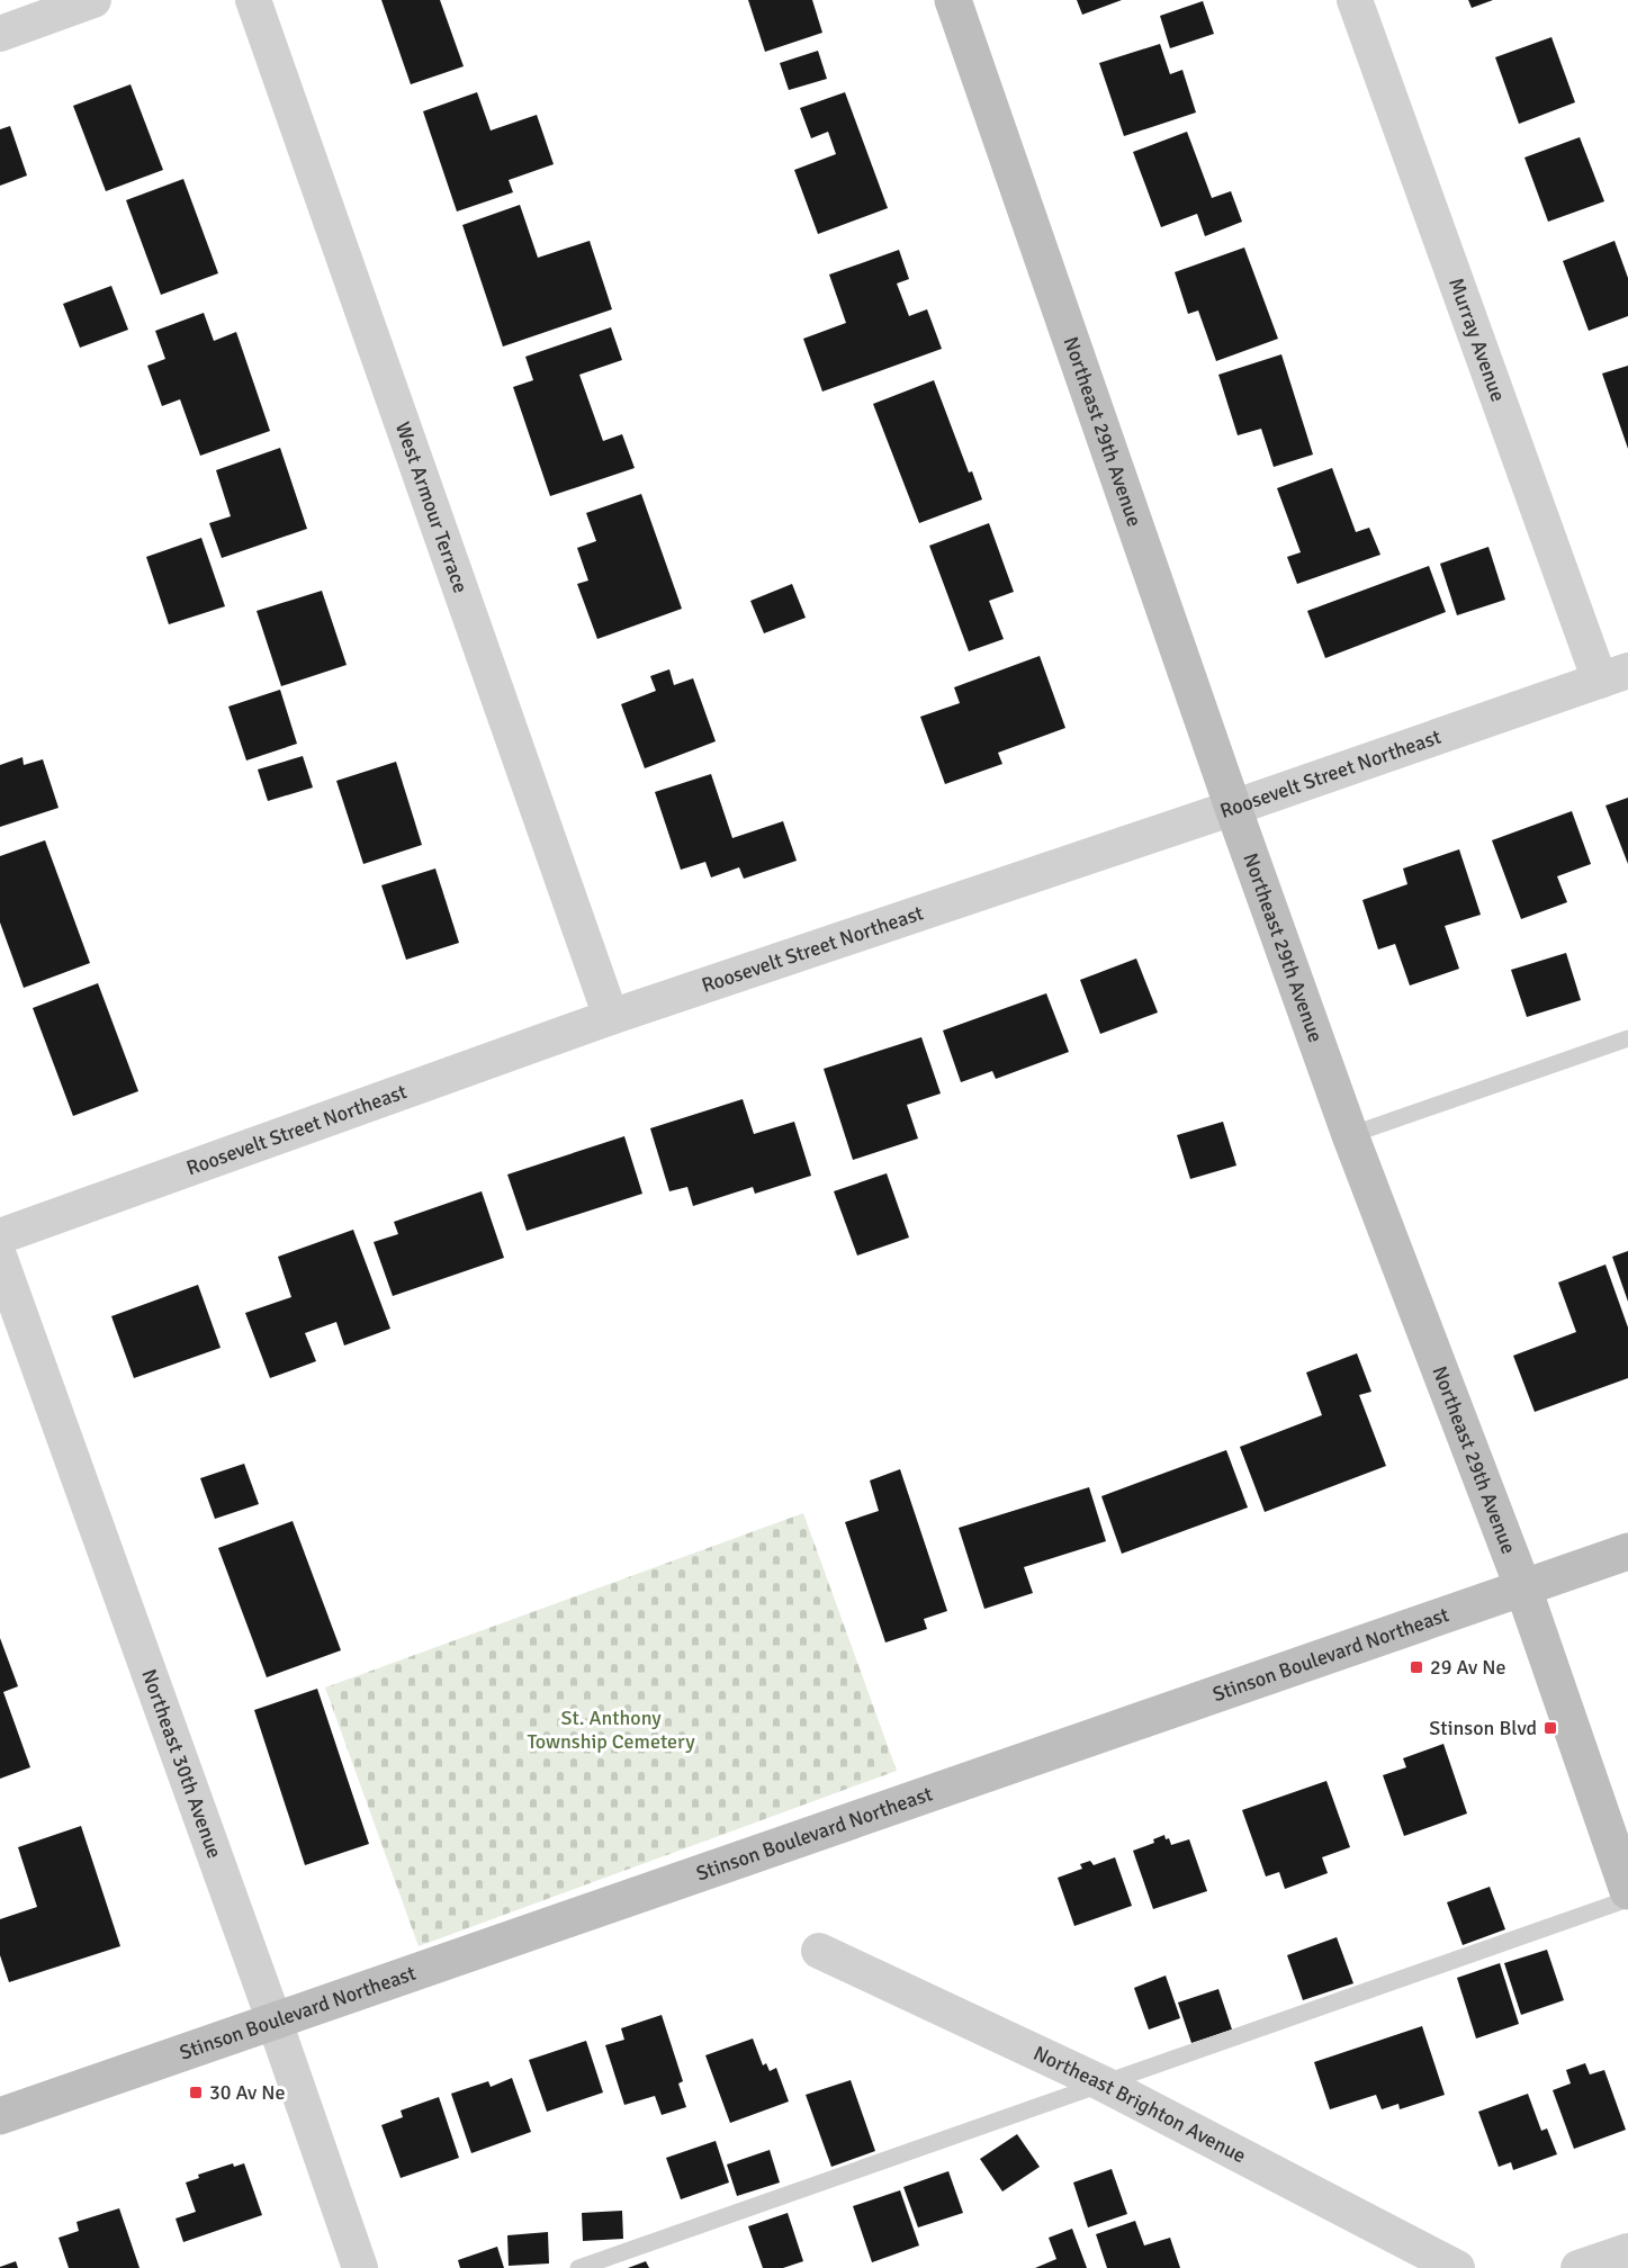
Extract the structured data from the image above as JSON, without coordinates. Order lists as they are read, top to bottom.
{
  "streets": {
    "street": [
      "Murray Avenue",
      "Northeast 29th Avenue",
      "West Armour Terrace",
      "Roosevelt Street Northeast",
      "Stinson Boulevard Northeast",
      "Northeast 30th Avenue",
      "Northeast Brighton Avenue"
    ]
  },
  "crossings": [
    ["Murray Avenue", "Roosevelt Street Northeast"],
    ["Northeast 29th Avenue", "Roosevelt Street Northeast"],
    ["Northeast 29th Avenue", "Stinson Boulevard Northeast"],
    ["West Armour Terrace", "Roosevelt Street Northeast"],
    ["Stinson Boulevard Northeast", "Northeast 30th Avenue"]
  ],
  "parks": ["St. Anthony Township Cemetery"],
  "places": {
    "transit": ["29 Av Ne", "Stinson Blvd", "30 Av Ne"]
  }
}
